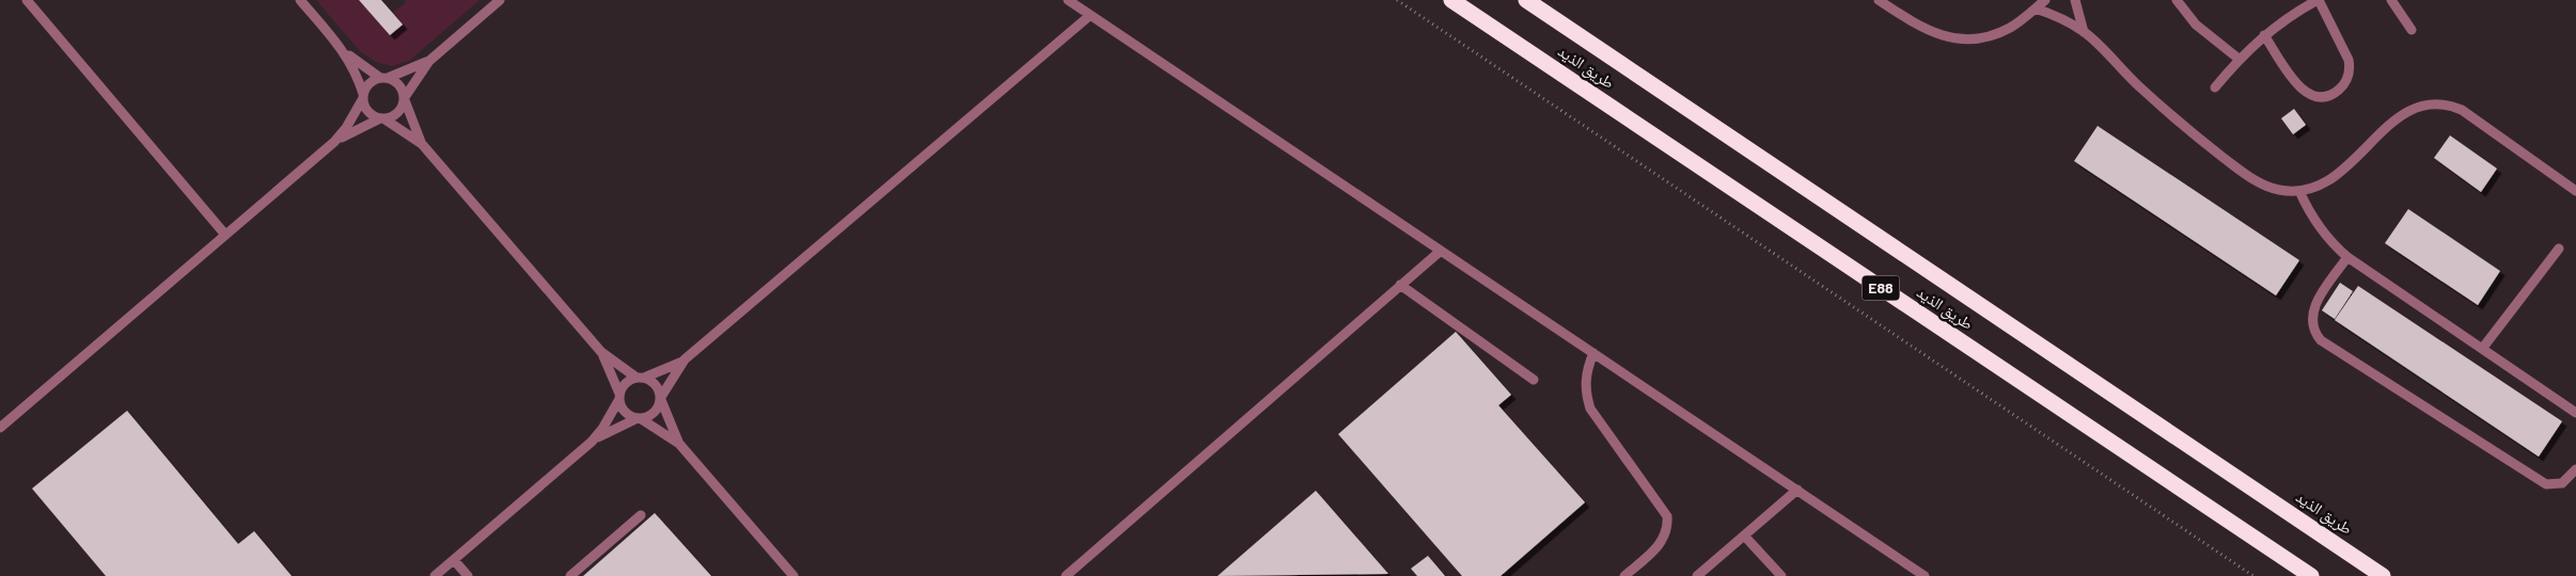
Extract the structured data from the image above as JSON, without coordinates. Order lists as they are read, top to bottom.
{
  "streets": {
    "highway": ["طريق الذيد", "E88"]
  }
}
